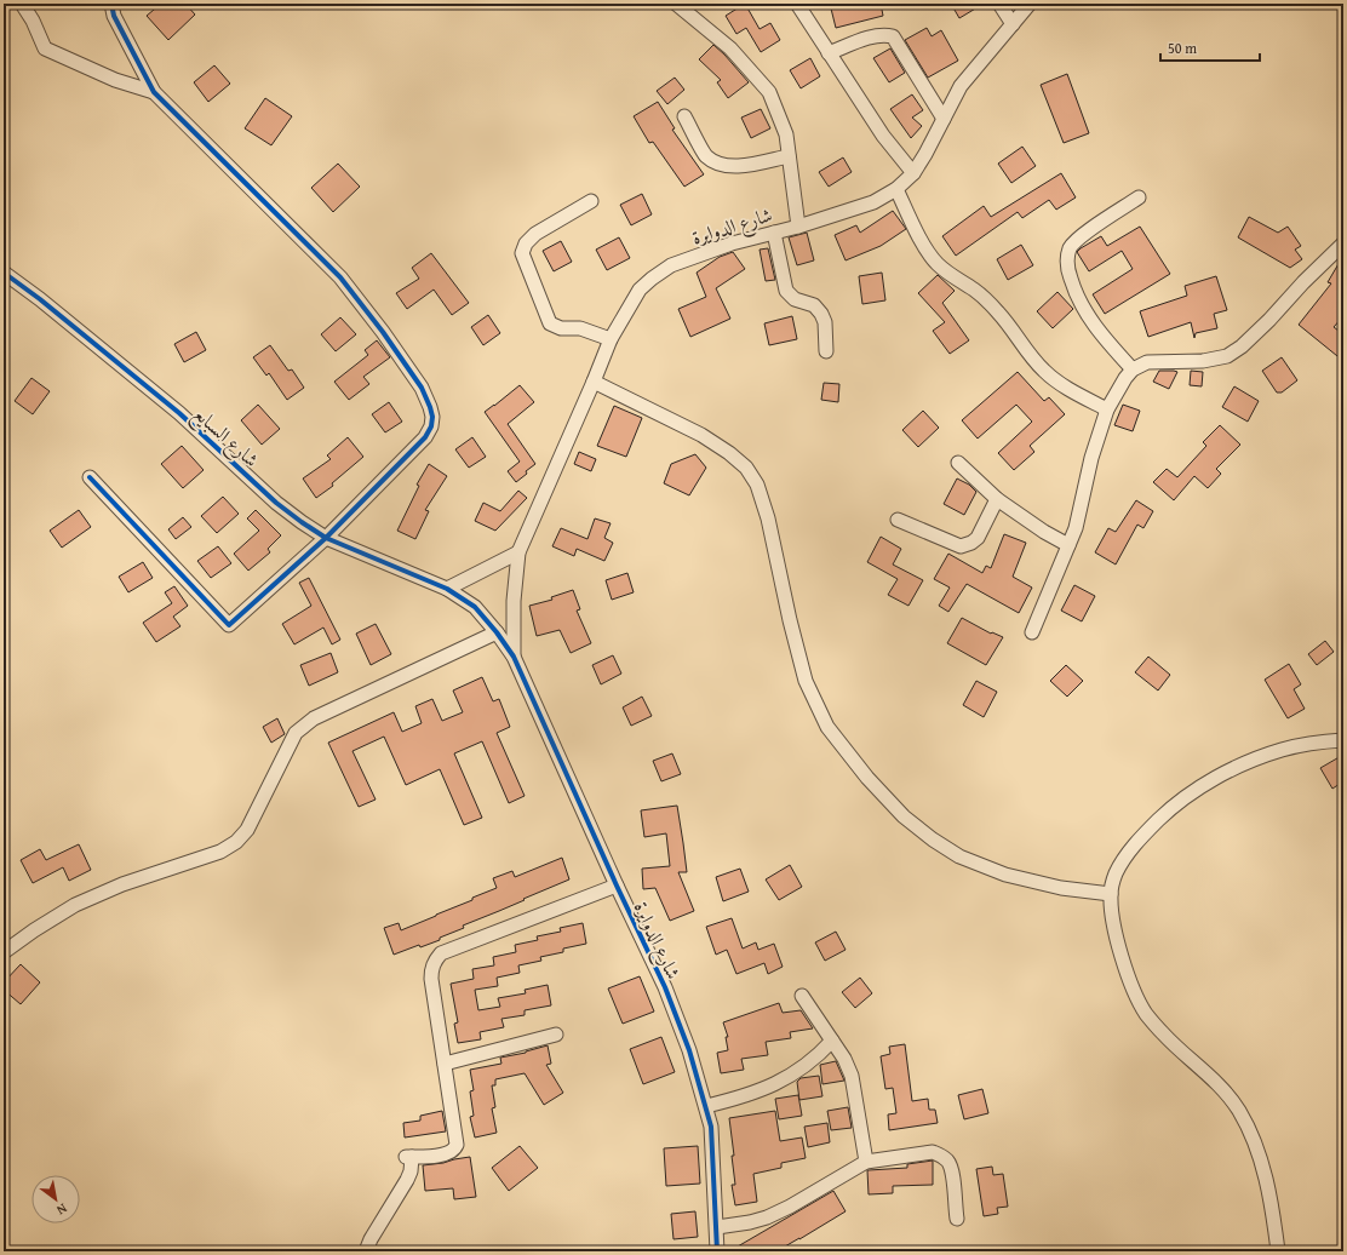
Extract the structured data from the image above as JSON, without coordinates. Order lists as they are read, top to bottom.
{
  "streets": {
    "street": ["شارع الدوايرة", "شارع السبايع"]
  },
  "crossings": [
    ["شارع الدوايرة", "شارع السبايع"]
  ],
  "scale_bar": "50 m",
  "north": "bottom right"
}
